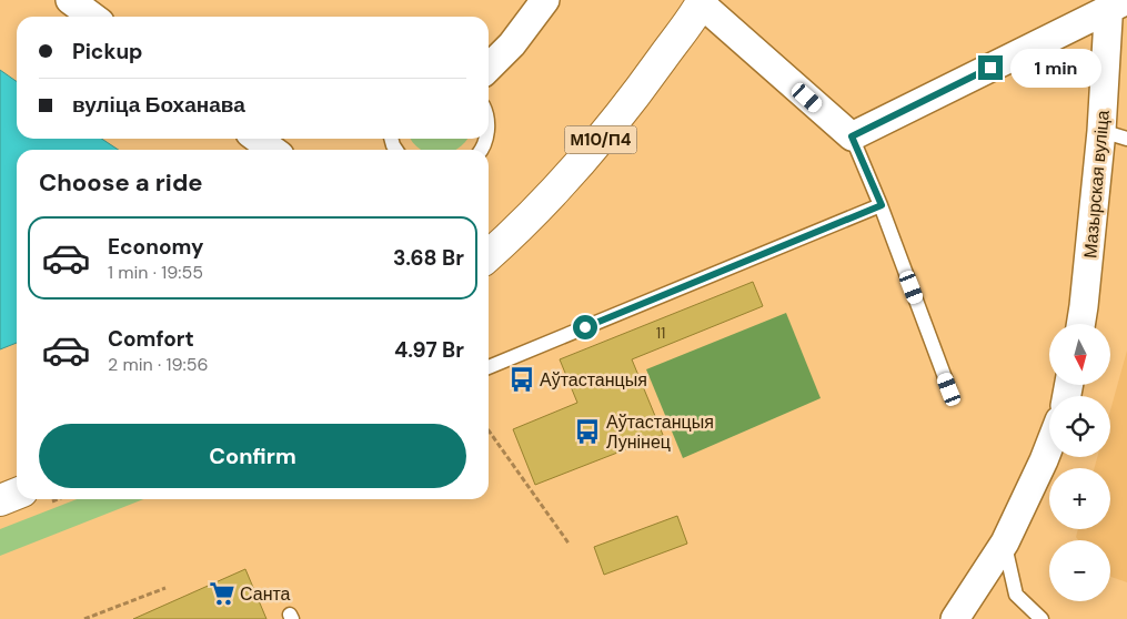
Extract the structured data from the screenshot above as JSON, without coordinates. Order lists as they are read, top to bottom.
{
  "streets": {
    "main road": ["М10/П4"],
    "street": ["Мазырская вуліца"]
  },
  "places": {
    "bus stop": ["Аўтастанцыя", "Аўтастанцыя Лунінец"],
    "supermarket": ["Санта"]
  },
  "house_numbers": ["11"],
  "north": "bottom",
  "page": {
    "banner": ["Pickup", "вуліца Боханава"],
    "bubble": "1 min",
    "heading": "Choose a ride",
    "list": [
      {
        "name": "Economy",
        "note": "1 min · 19:55",
        "value": "3.68 Br"
      },
      {
        "name": "Comfort",
        "note": "2 min · 19:56",
        "value": "4.97 Br"
      }
    ],
    "map_buttons": ["+", "−"],
    "buttons": "Confirm"
  }
}
